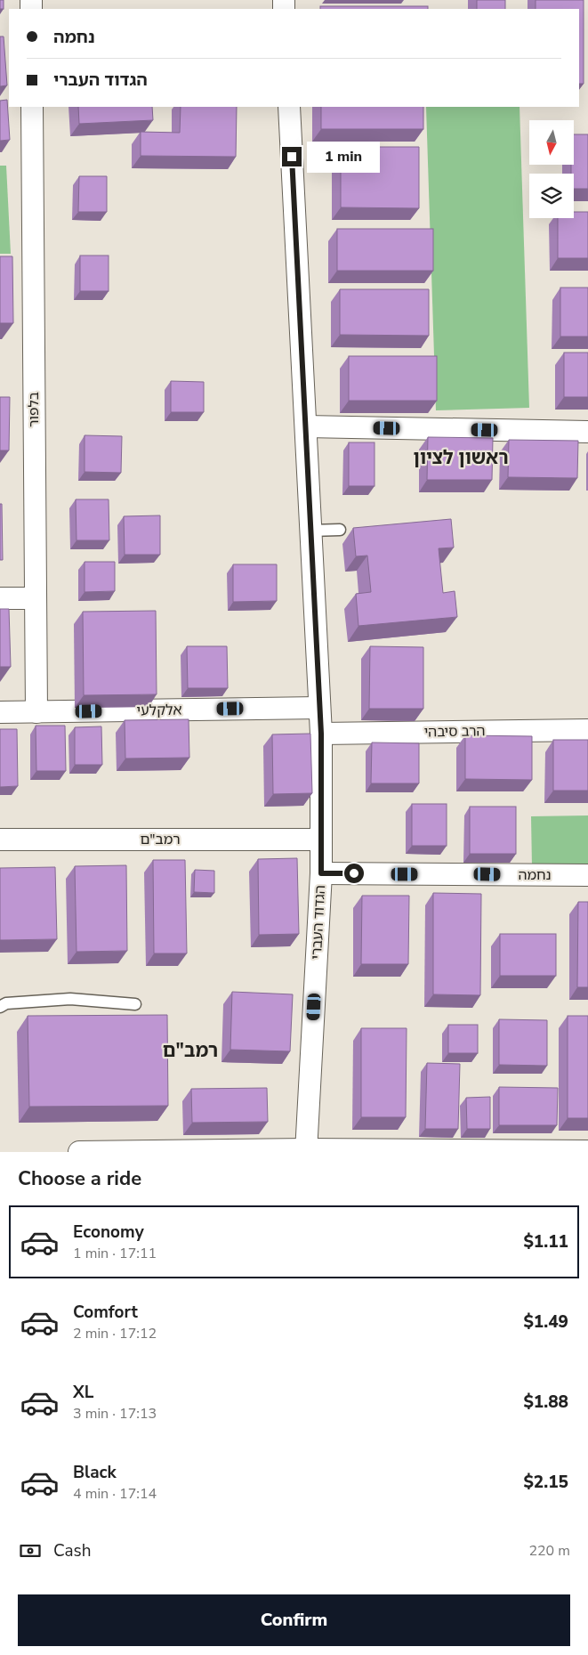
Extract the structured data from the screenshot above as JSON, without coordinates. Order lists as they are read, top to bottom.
{
  "streets": {
    "street": [
      "בלפור",
      "אלקלעי",
      "הרב סיבהי",
      "רמב\"ם",
      "נחמה",
      "הגדוד העברי"
    ]
  },
  "crossings": [
    ["בלפור", "אלקלעי"],
    ["אלקלעי", "הגדוד העברי"],
    ["הרב סיבהי", "הגדוד העברי"],
    ["רמב\"ם", "הגדוד העברי"],
    ["נחמה", "הגדוד העברי"]
  ],
  "districts": ["ראשון לציון", "רמב\"ם"],
  "north": "bottom",
  "page": {
    "banner": ["נחמה", "הגדוד העברי"],
    "bubble": "1 min",
    "heading": "Choose a ride",
    "list": [
      {
        "name": "Economy",
        "note": "1 min · 17:11",
        "value": "$1.11"
      },
      {
        "name": "Comfort",
        "note": "2 min · 17:12",
        "value": "$1.49"
      },
      {
        "name": "XL",
        "note": "3 min · 17:13",
        "value": "$1.88"
      },
      {
        "name": "Black",
        "note": "4 min · 17:14",
        "value": "$2.15"
      }
    ],
    "pay": ["Cash", "220 m"],
    "buttons": "Confirm"
  }
}
